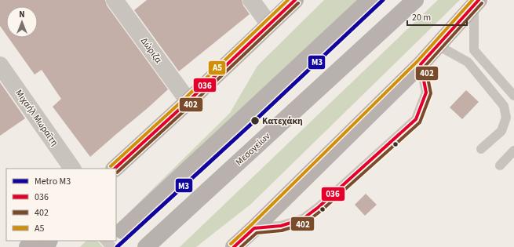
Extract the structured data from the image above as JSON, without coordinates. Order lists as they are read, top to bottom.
{
  "streets": {
    "main road": ["Μεσογείων"],
    "street": ["Δώριζα", "Μιχαήλ Μωραΐτη"]
  },
  "places": ["Κατεχάκη"],
  "lines": [
    "metro line Μ3",
    "transit line 036",
    "transit line A5",
    "transit line 402"
  ],
  "legend": [
    "Metro Μ3",
    "036",
    "402",
    "A5"
  ],
  "scale_bar": "20 m",
  "north": "top"
}
